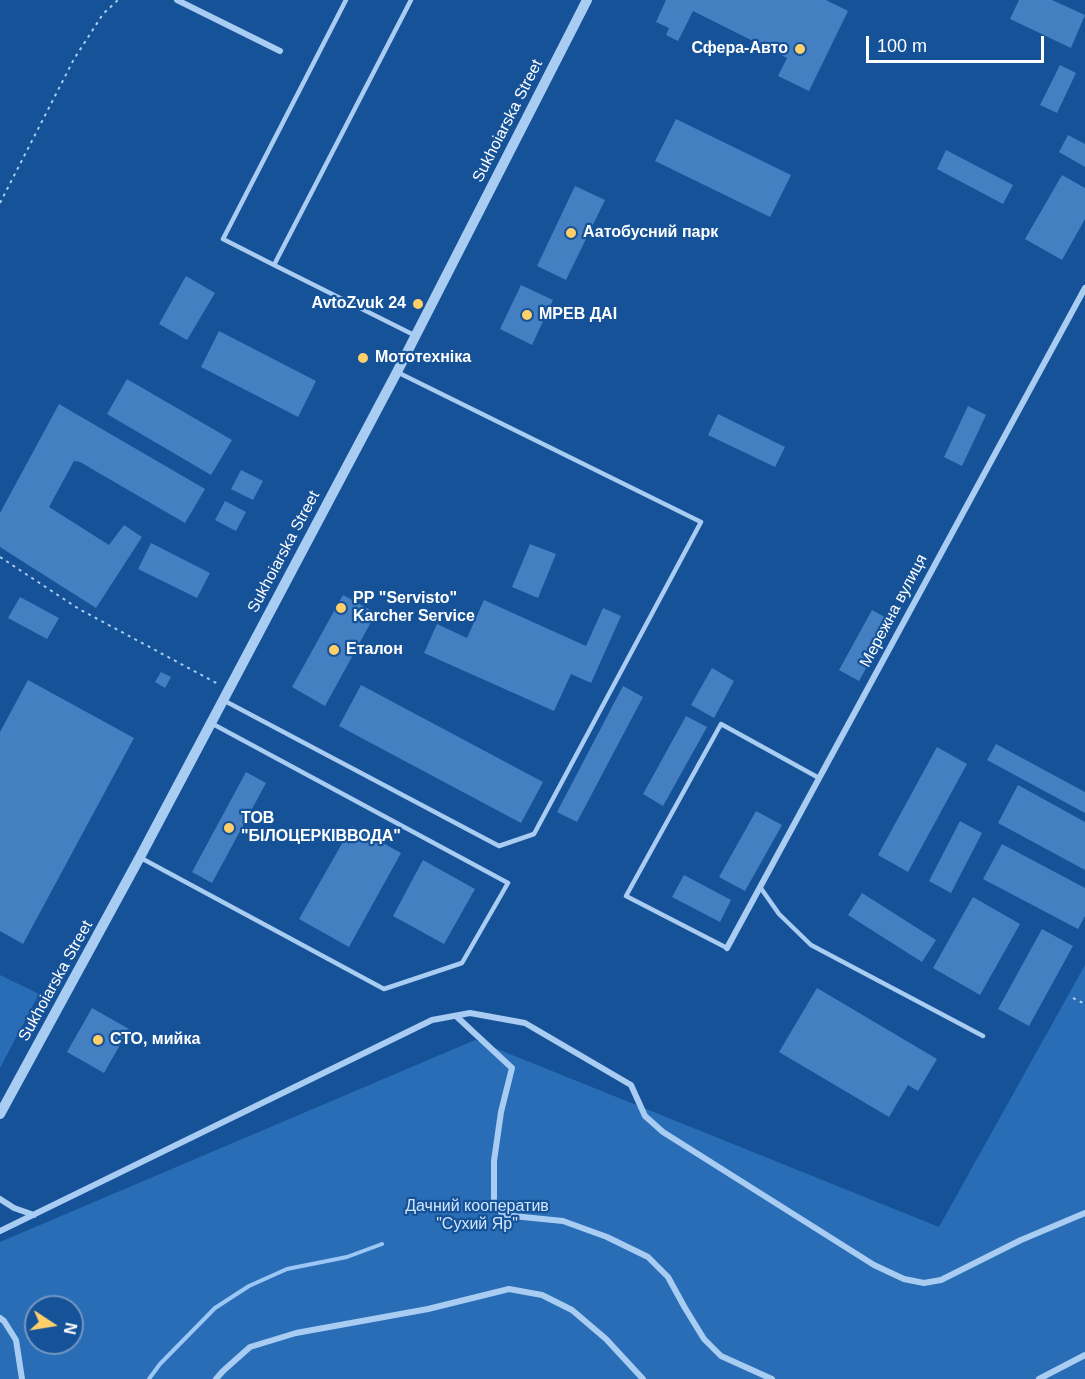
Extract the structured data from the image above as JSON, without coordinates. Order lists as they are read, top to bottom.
{
  "streets": {
    "street": ["Sukhoiarska Street", "Мережна вулиця"]
  },
  "parks": ["Дачний кооператив \"Сухий Яр\""],
  "places": [
    "Сфера-Авто",
    "Аатобусний парк",
    "AvtoZvuk 24",
    "МРЕВ ДАІ",
    "Мототехніка",
    "PP \"Servisto\" Karcher Service",
    "Еталон",
    "ТОВ \"БІЛОЦЕРКІВВОДА\"",
    "СТО, мийка"
  ],
  "scale_bar": "100 m",
  "north": "right"
}
